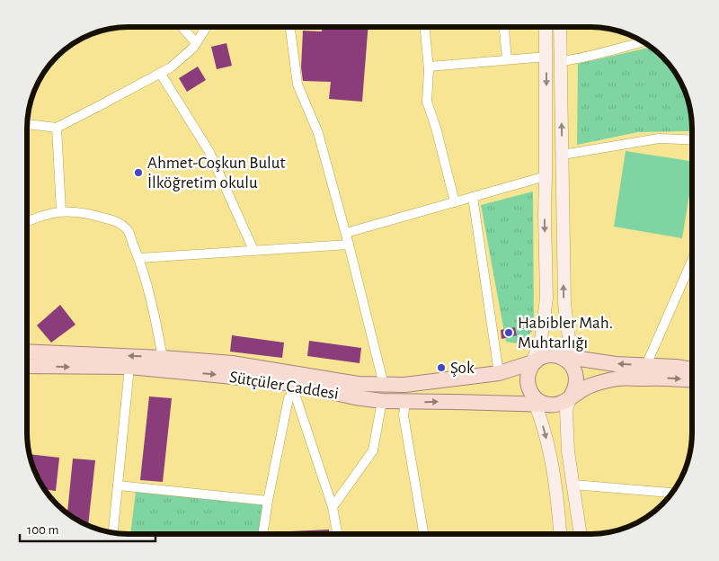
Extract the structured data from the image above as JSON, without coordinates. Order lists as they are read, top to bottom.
{
  "streets": {
    "main road": ["Sütçüler Caddesi"]
  },
  "places": ["Ahmet-Coşkun Bulut İlköğretim okulu", "Habibler Mah. Muhtarlığı", "Şok"],
  "scale_bar": "100 m"
}
